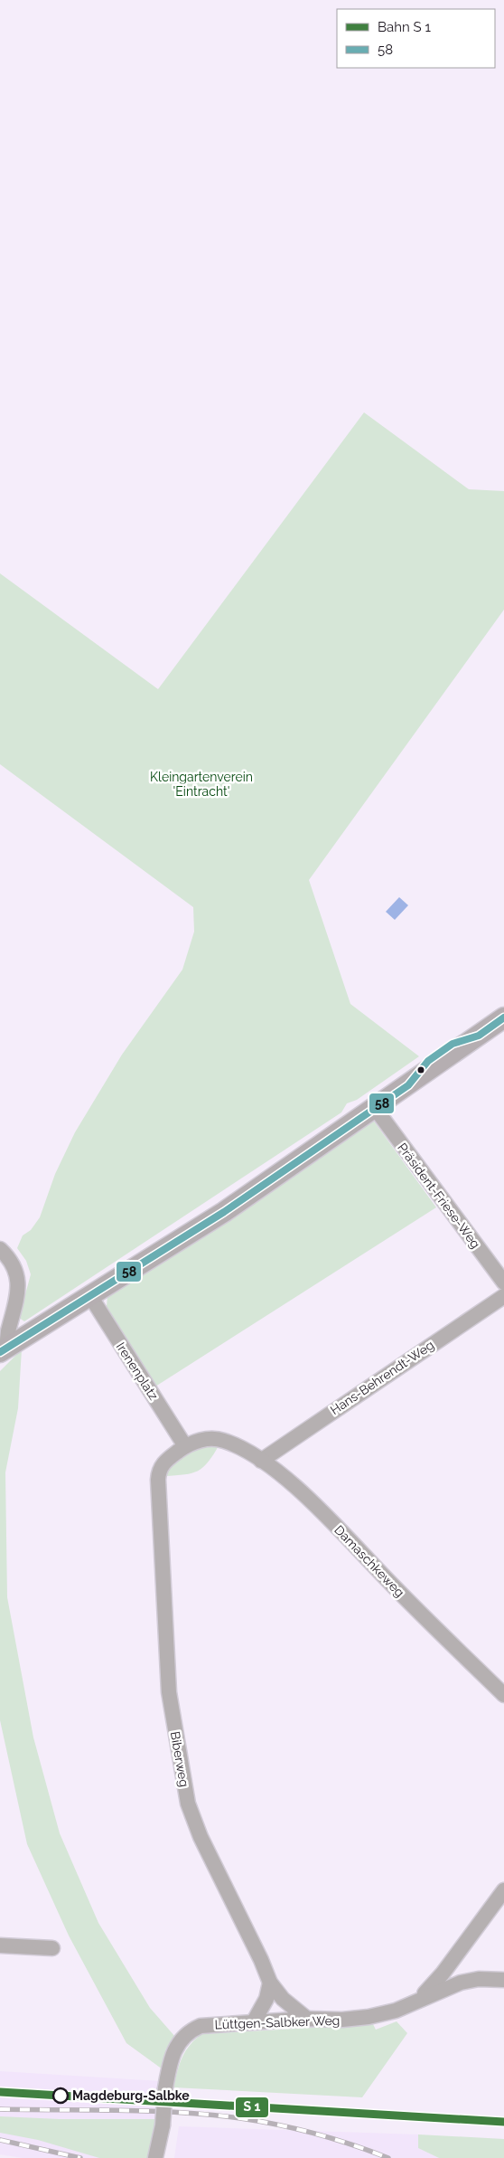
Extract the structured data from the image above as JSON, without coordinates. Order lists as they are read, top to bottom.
{
  "streets": {
    "street": [
      "Präsident-Friese-Weg",
      "Irenenplatz",
      "Hans-Behrendt-Weg",
      "Damaschkeweg",
      "Biberweg",
      "Lüttgen-Salbker Weg"
    ]
  },
  "crossings": [
    ["Irenenplatz", "Damaschkeweg"],
    ["Irenenplatz", "Biberweg"],
    ["Hans-Behrendt-Weg", "Damaschkeweg"],
    ["Damaschkeweg", "Biberweg"],
    ["Biberweg", "Lüttgen-Salbker Weg"]
  ],
  "parks": ["Kleingartenverein 'Eintracht'"],
  "places": ["Magdeburg-Salbke"],
  "lines": ["transit line 58"],
  "legend": ["Bahn S 1", "58"]
}
